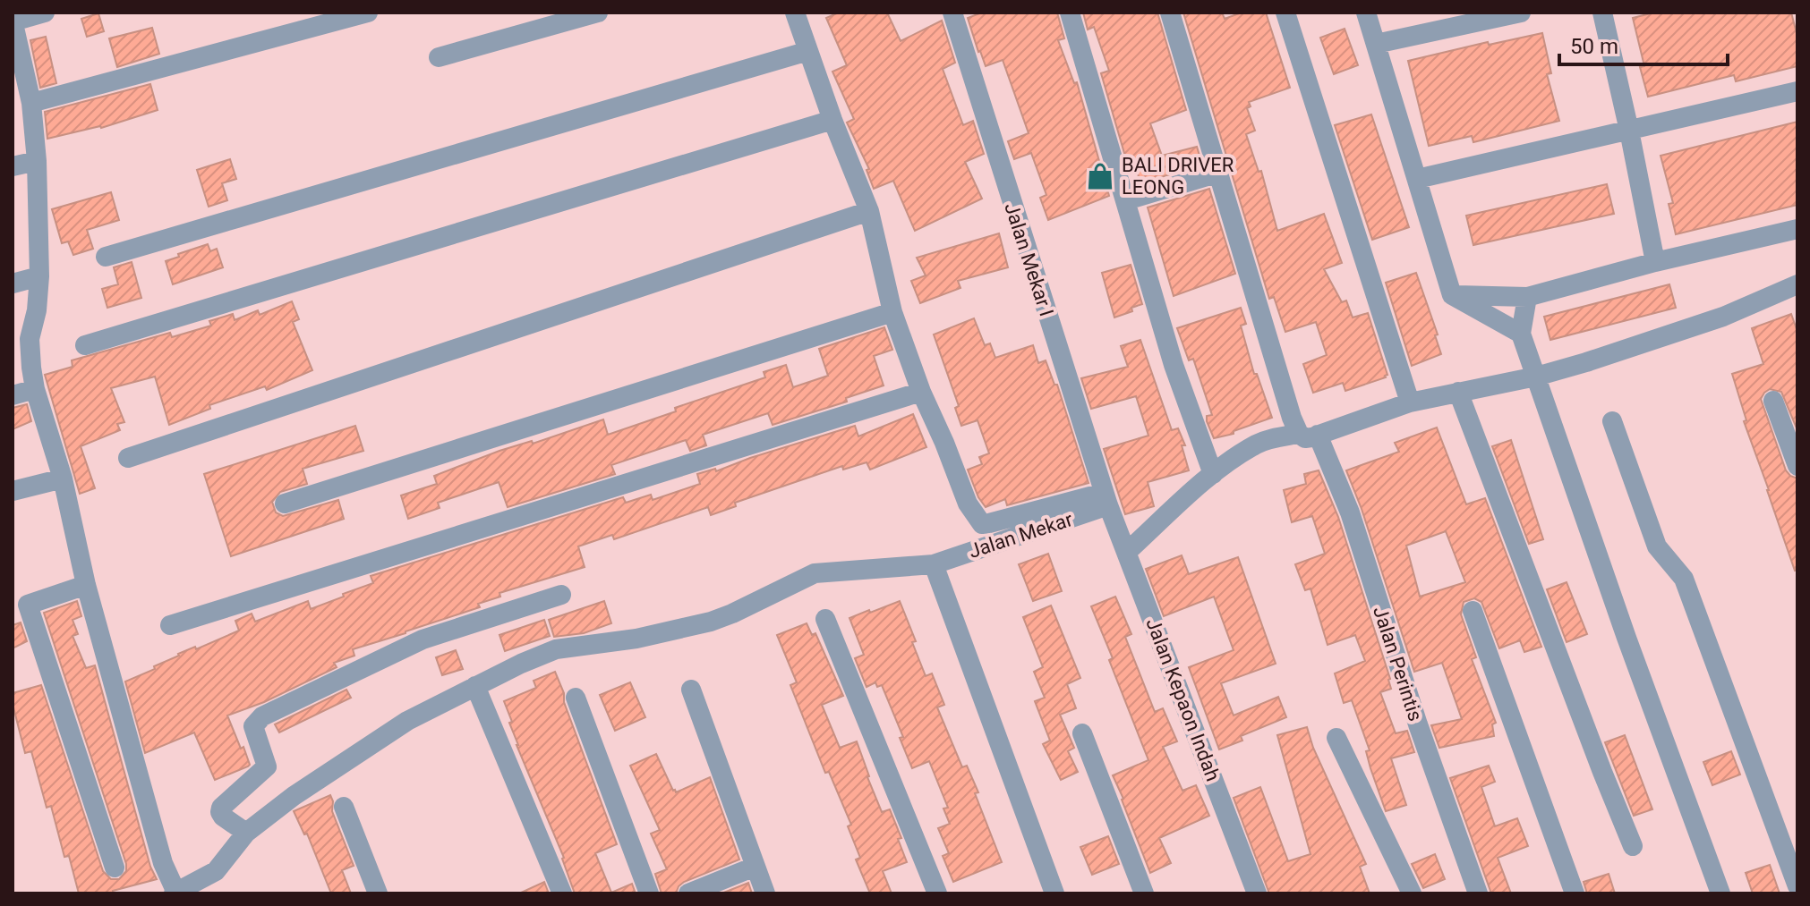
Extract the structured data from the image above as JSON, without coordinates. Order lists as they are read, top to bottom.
{
  "streets": {
    "street": [
      "Jalan Mekar I",
      "Jalan Mekar",
      "Jalan Perintis",
      "Jalan Kepaon Indah"
    ]
  },
  "crossings": [
    ["Jalan Mekar I", "Jalan Mekar"],
    ["Jalan Mekar I", "Jalan Kepaon Indah"],
    ["Jalan Mekar", "Jalan Kepaon Indah"]
  ],
  "places": {
    "shop": ["BALI DRIVER LEONG"]
  },
  "scale_bar": "50 m"
}
